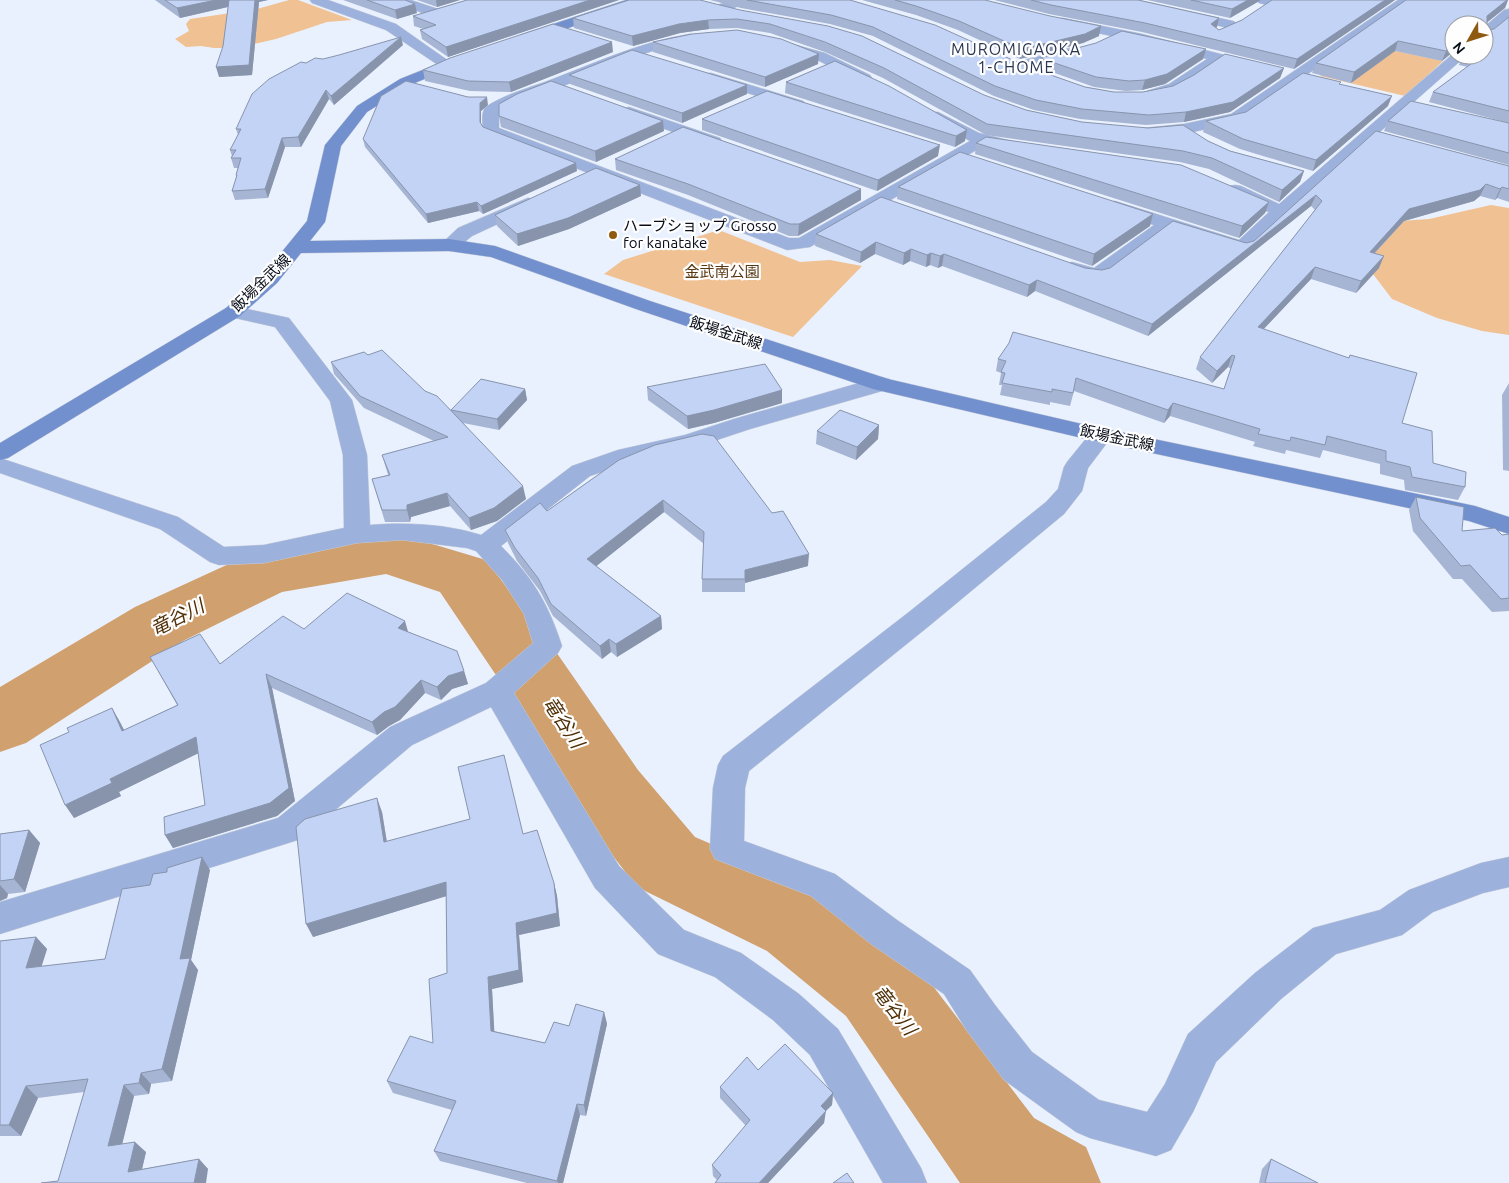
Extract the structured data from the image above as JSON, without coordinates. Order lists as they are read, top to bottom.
{
  "streets": {
    "main road": ["飯場金武線"]
  },
  "districts": ["MUROMIGAOKA 1-CHOME"],
  "water": ["竜谷川"],
  "parks": ["金武南公園"],
  "places": ["ハーブショップ Grosso for kanatake"],
  "north": "bottom left"
}
